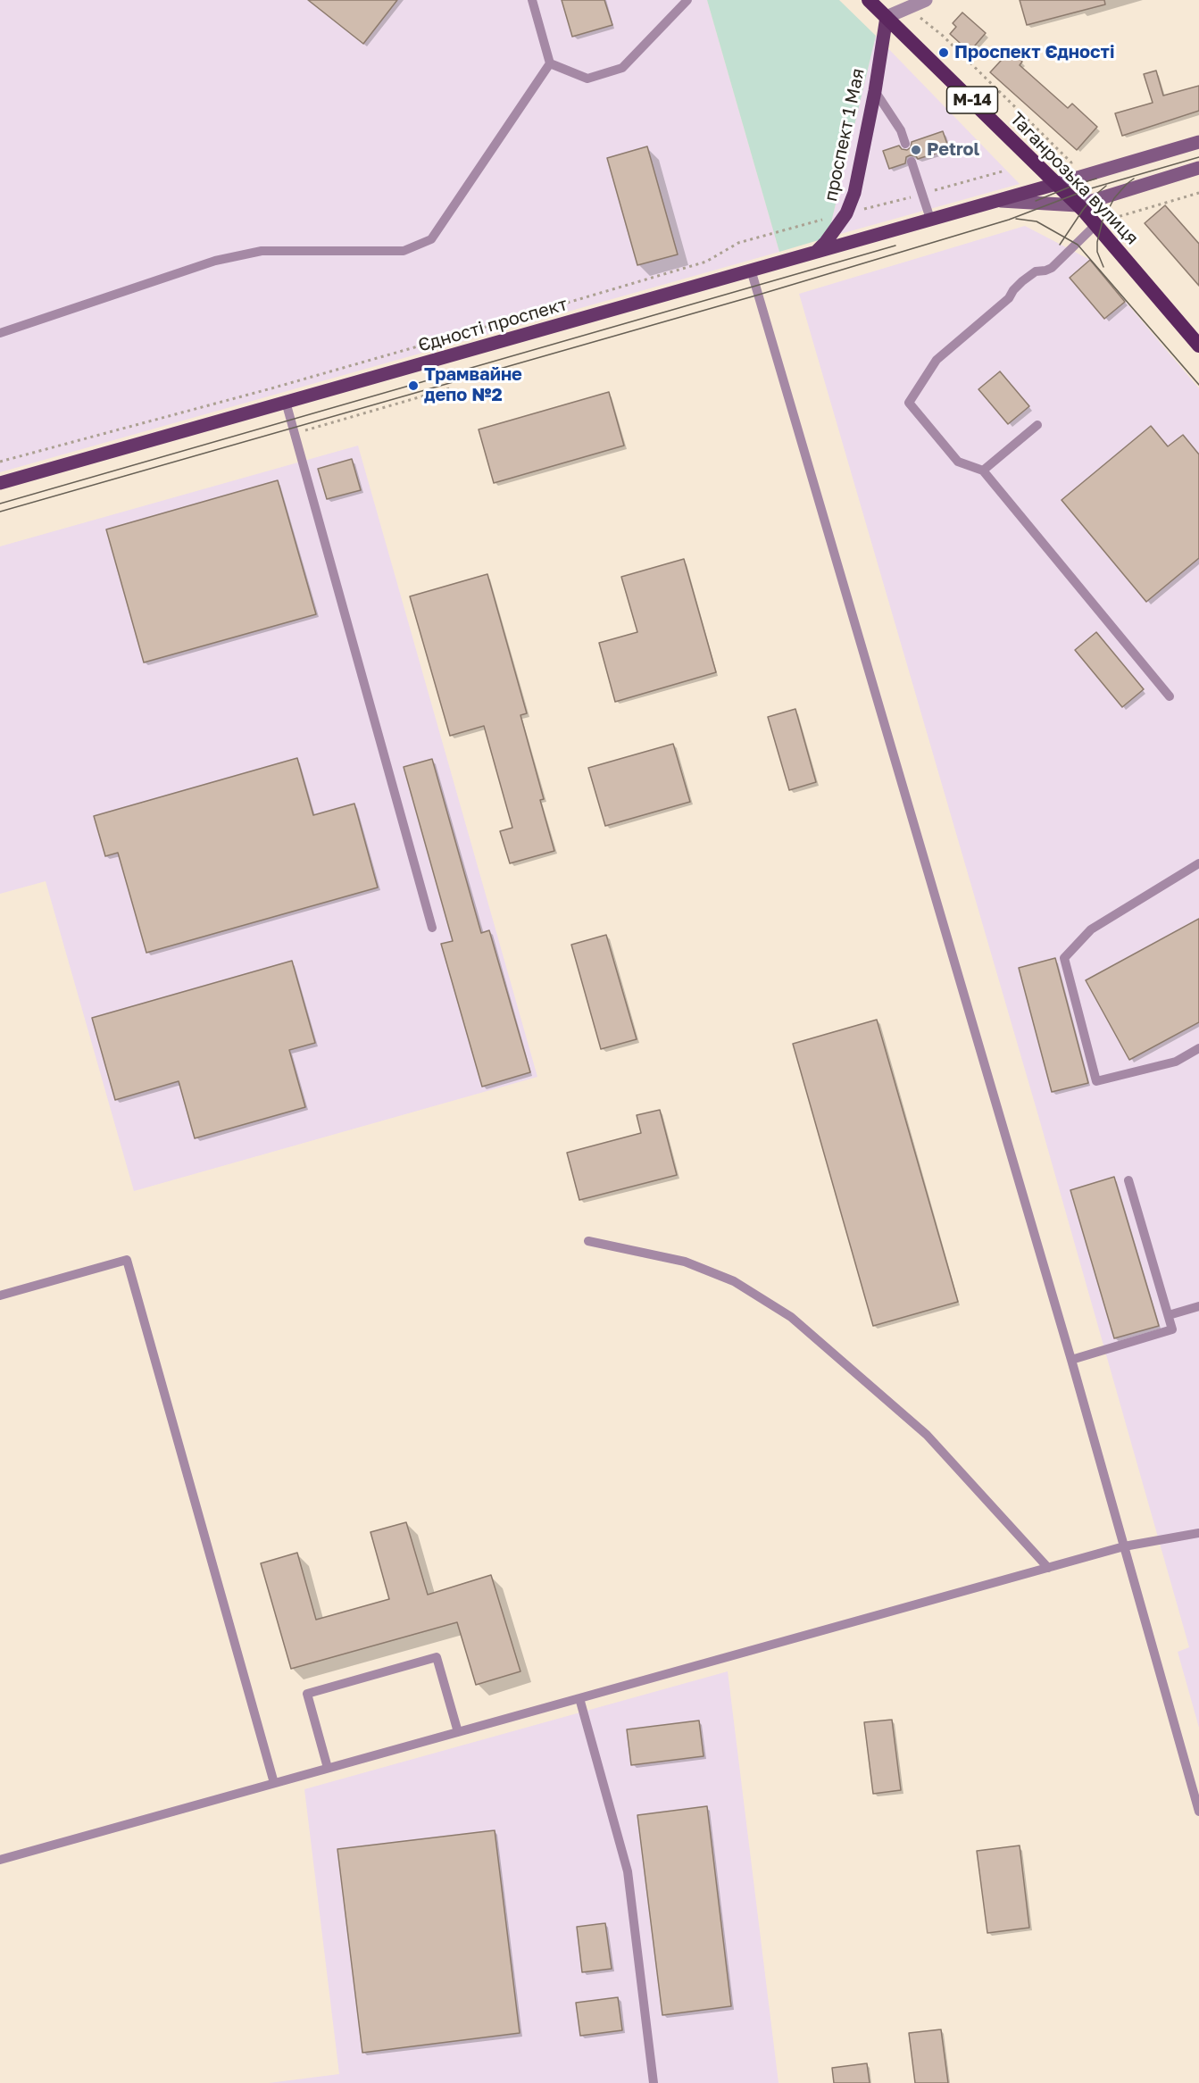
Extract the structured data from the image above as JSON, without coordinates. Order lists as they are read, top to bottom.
{
  "streets": {
    "highway": ["М-14", "Таганрозька вулиця"],
    "main road": ["проспект 1 Мая", "Єдності проспект"]
  },
  "crossings": [
    ["проспект 1 Мая", "Таганрозька вулиця"],
    ["проспект 1 Мая", "Єдності проспект"],
    ["Таганрозька вулиця", "Єдності проспект"]
  ],
  "places": ["Проспект Єдності", "Petrol", "Трамвайне депо №2"]
}
